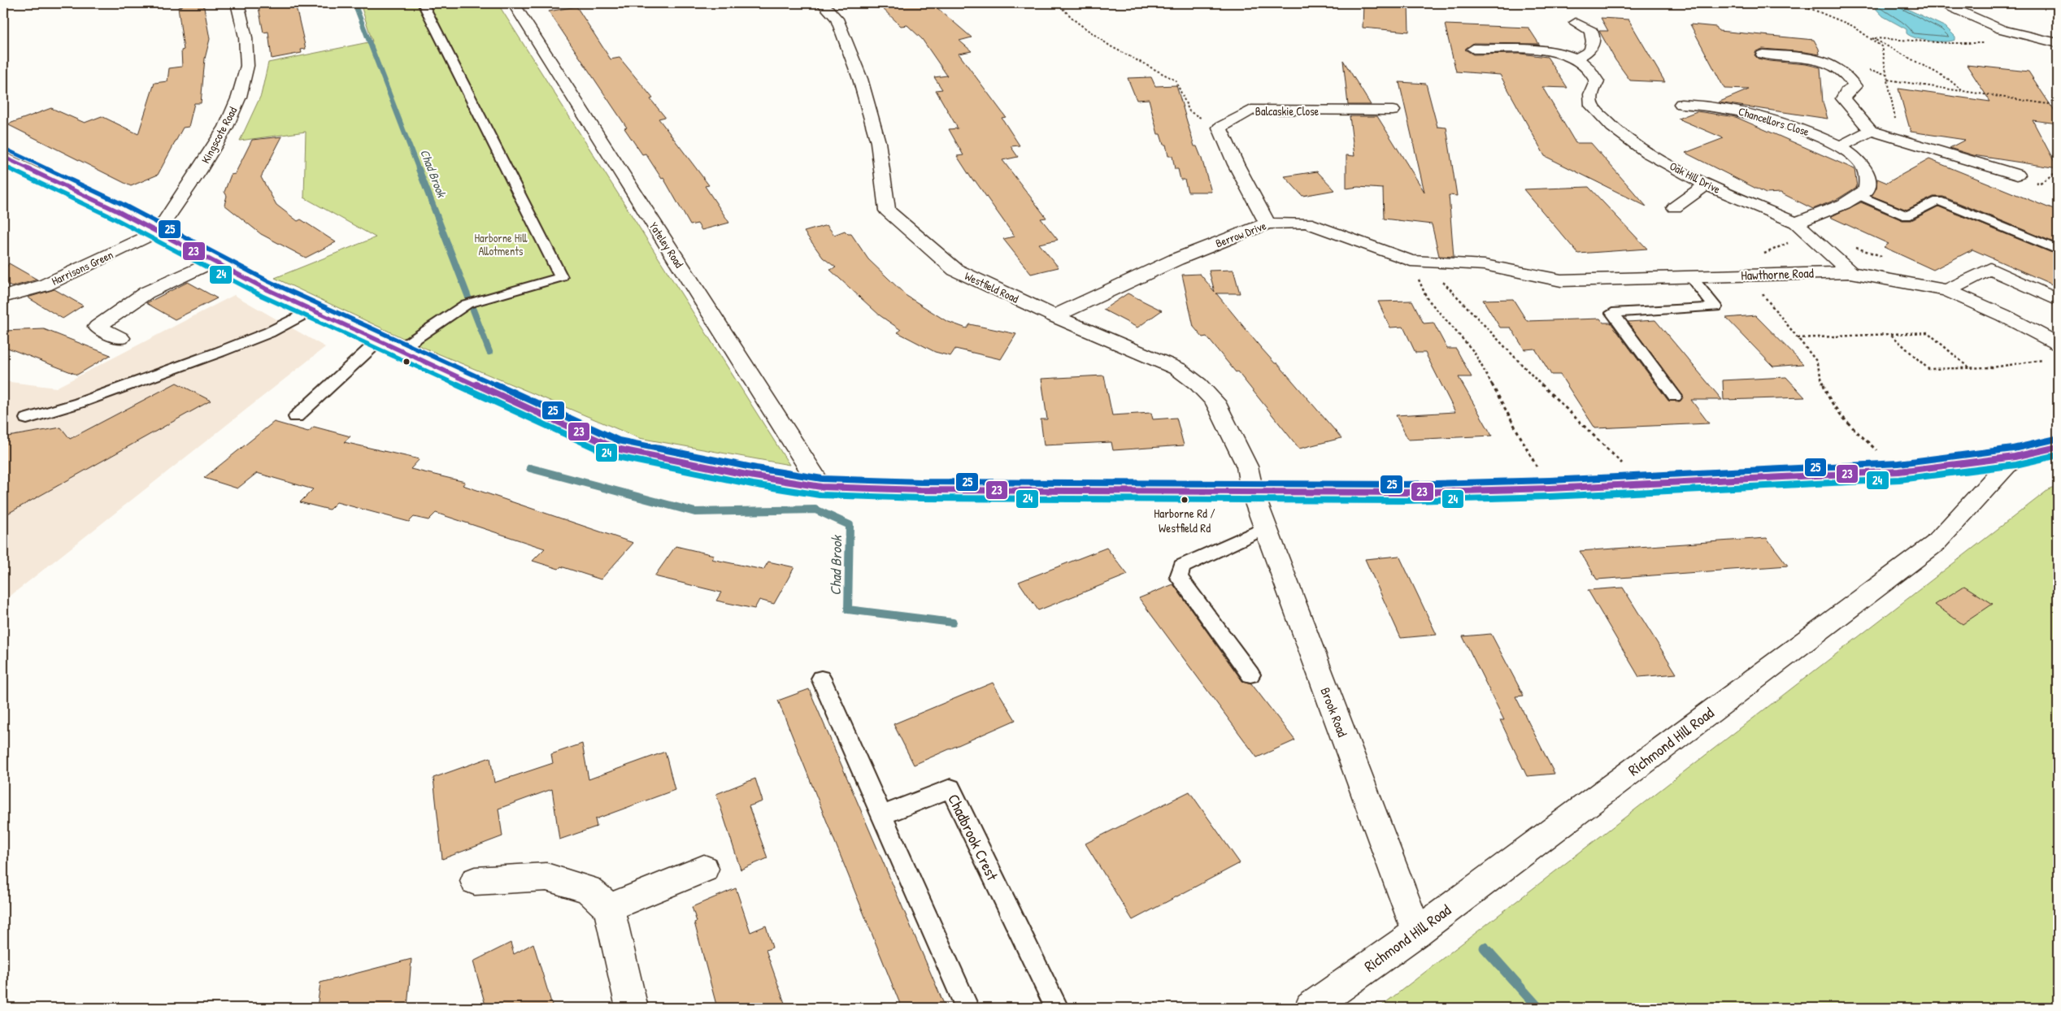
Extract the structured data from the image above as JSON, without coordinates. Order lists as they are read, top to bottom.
{
  "streets": {
    "street": [
      "Balcaskie Close",
      "Chancellors Close",
      "Kingscote Road",
      "Oak Hill Drive",
      "Berrow Drive",
      "Yateley Road",
      "Harrisons Green",
      "Hawthorne Road",
      "Westfield Road",
      "Brook Road",
      "Richmond Hill Road"
    ],
    "lane": ["Chadbrook Crest"]
  },
  "crossings": [
    ["Chancellors Close", "Oak Hill Drive"],
    ["Kingscote Road", "Harrisons Green"],
    ["Oak Hill Drive", "Hawthorne Road"],
    ["Berrow Drive", "Hawthorne Road"],
    ["Berrow Drive", "Westfield Road"],
    ["Westfield Road", "Brook Road"],
    ["Brook Road", "Richmond Hill Road"]
  ],
  "water": ["Chad Brook"],
  "parks": ["Harborne Hill Allotments"],
  "places": ["Harborne Rd / Westfield Rd"],
  "lines": ["transit line 25", "transit line 23", "transit line 24"]
}
